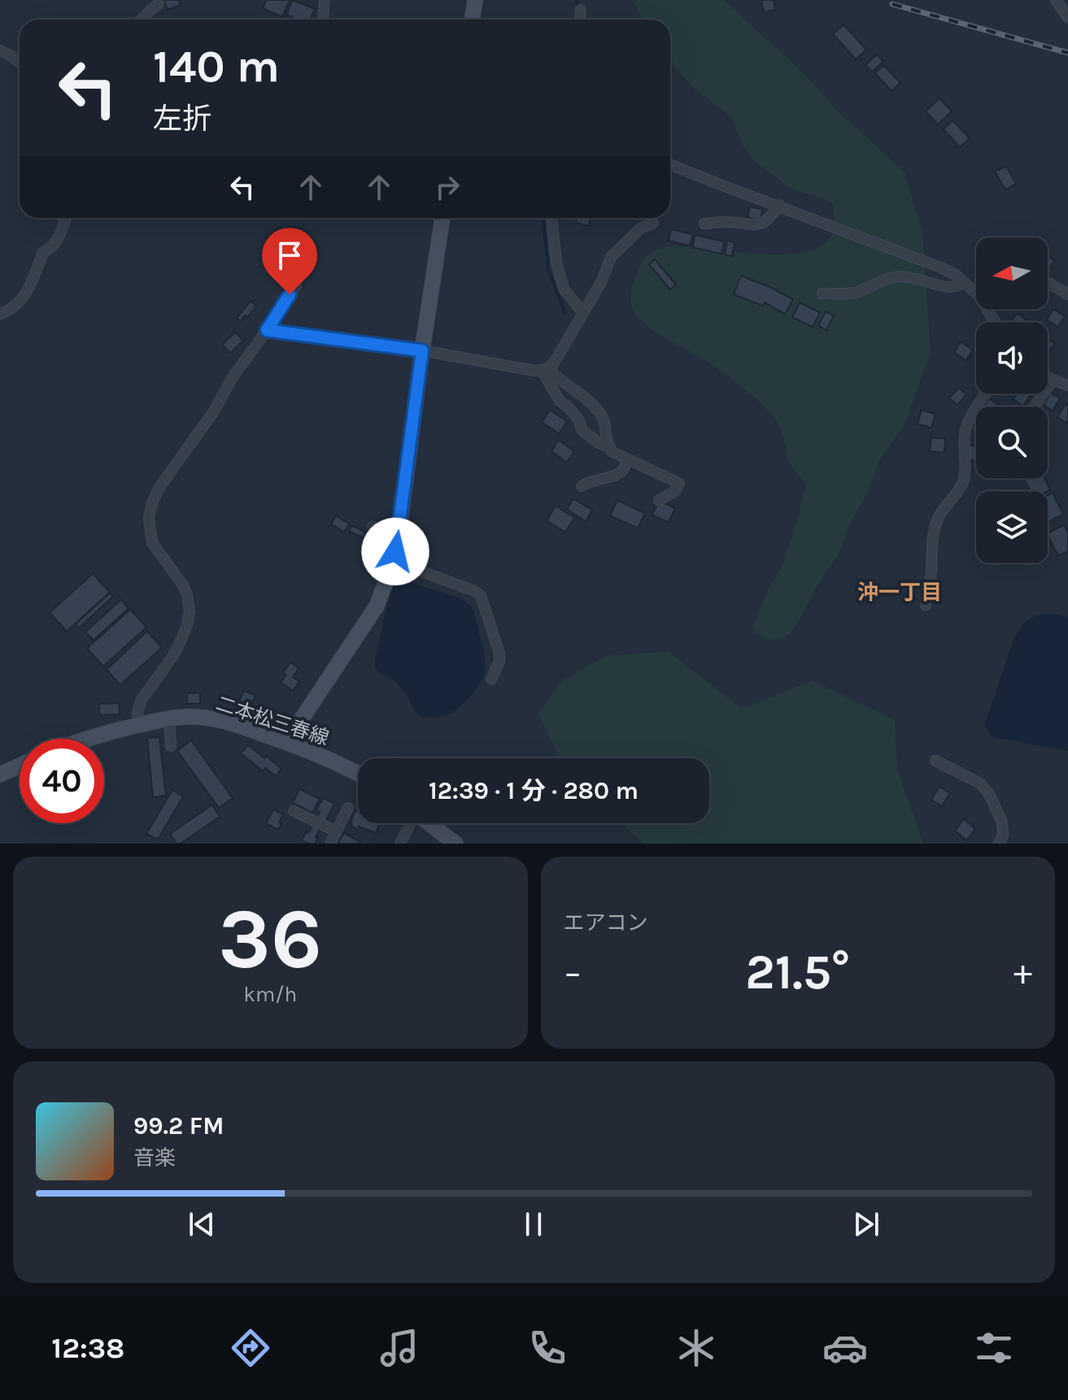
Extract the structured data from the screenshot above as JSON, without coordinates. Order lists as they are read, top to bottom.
{
  "streets": {
    "street": ["二本松三春線"]
  },
  "districts": ["沖一丁目"],
  "north": "left",
  "page": {
    "turn": ["140 m", "左折"],
    "limit": "40",
    "trip": "12:39 · 1 分 · 280 m",
    "tile": [
      ["36", "km/h"],
      "エアコン"
    ],
    "heat": ["−", "21.5°", "+"],
    "song": ["99.2 FM", "音楽"],
    "tabs": "12:38"
  }
}
